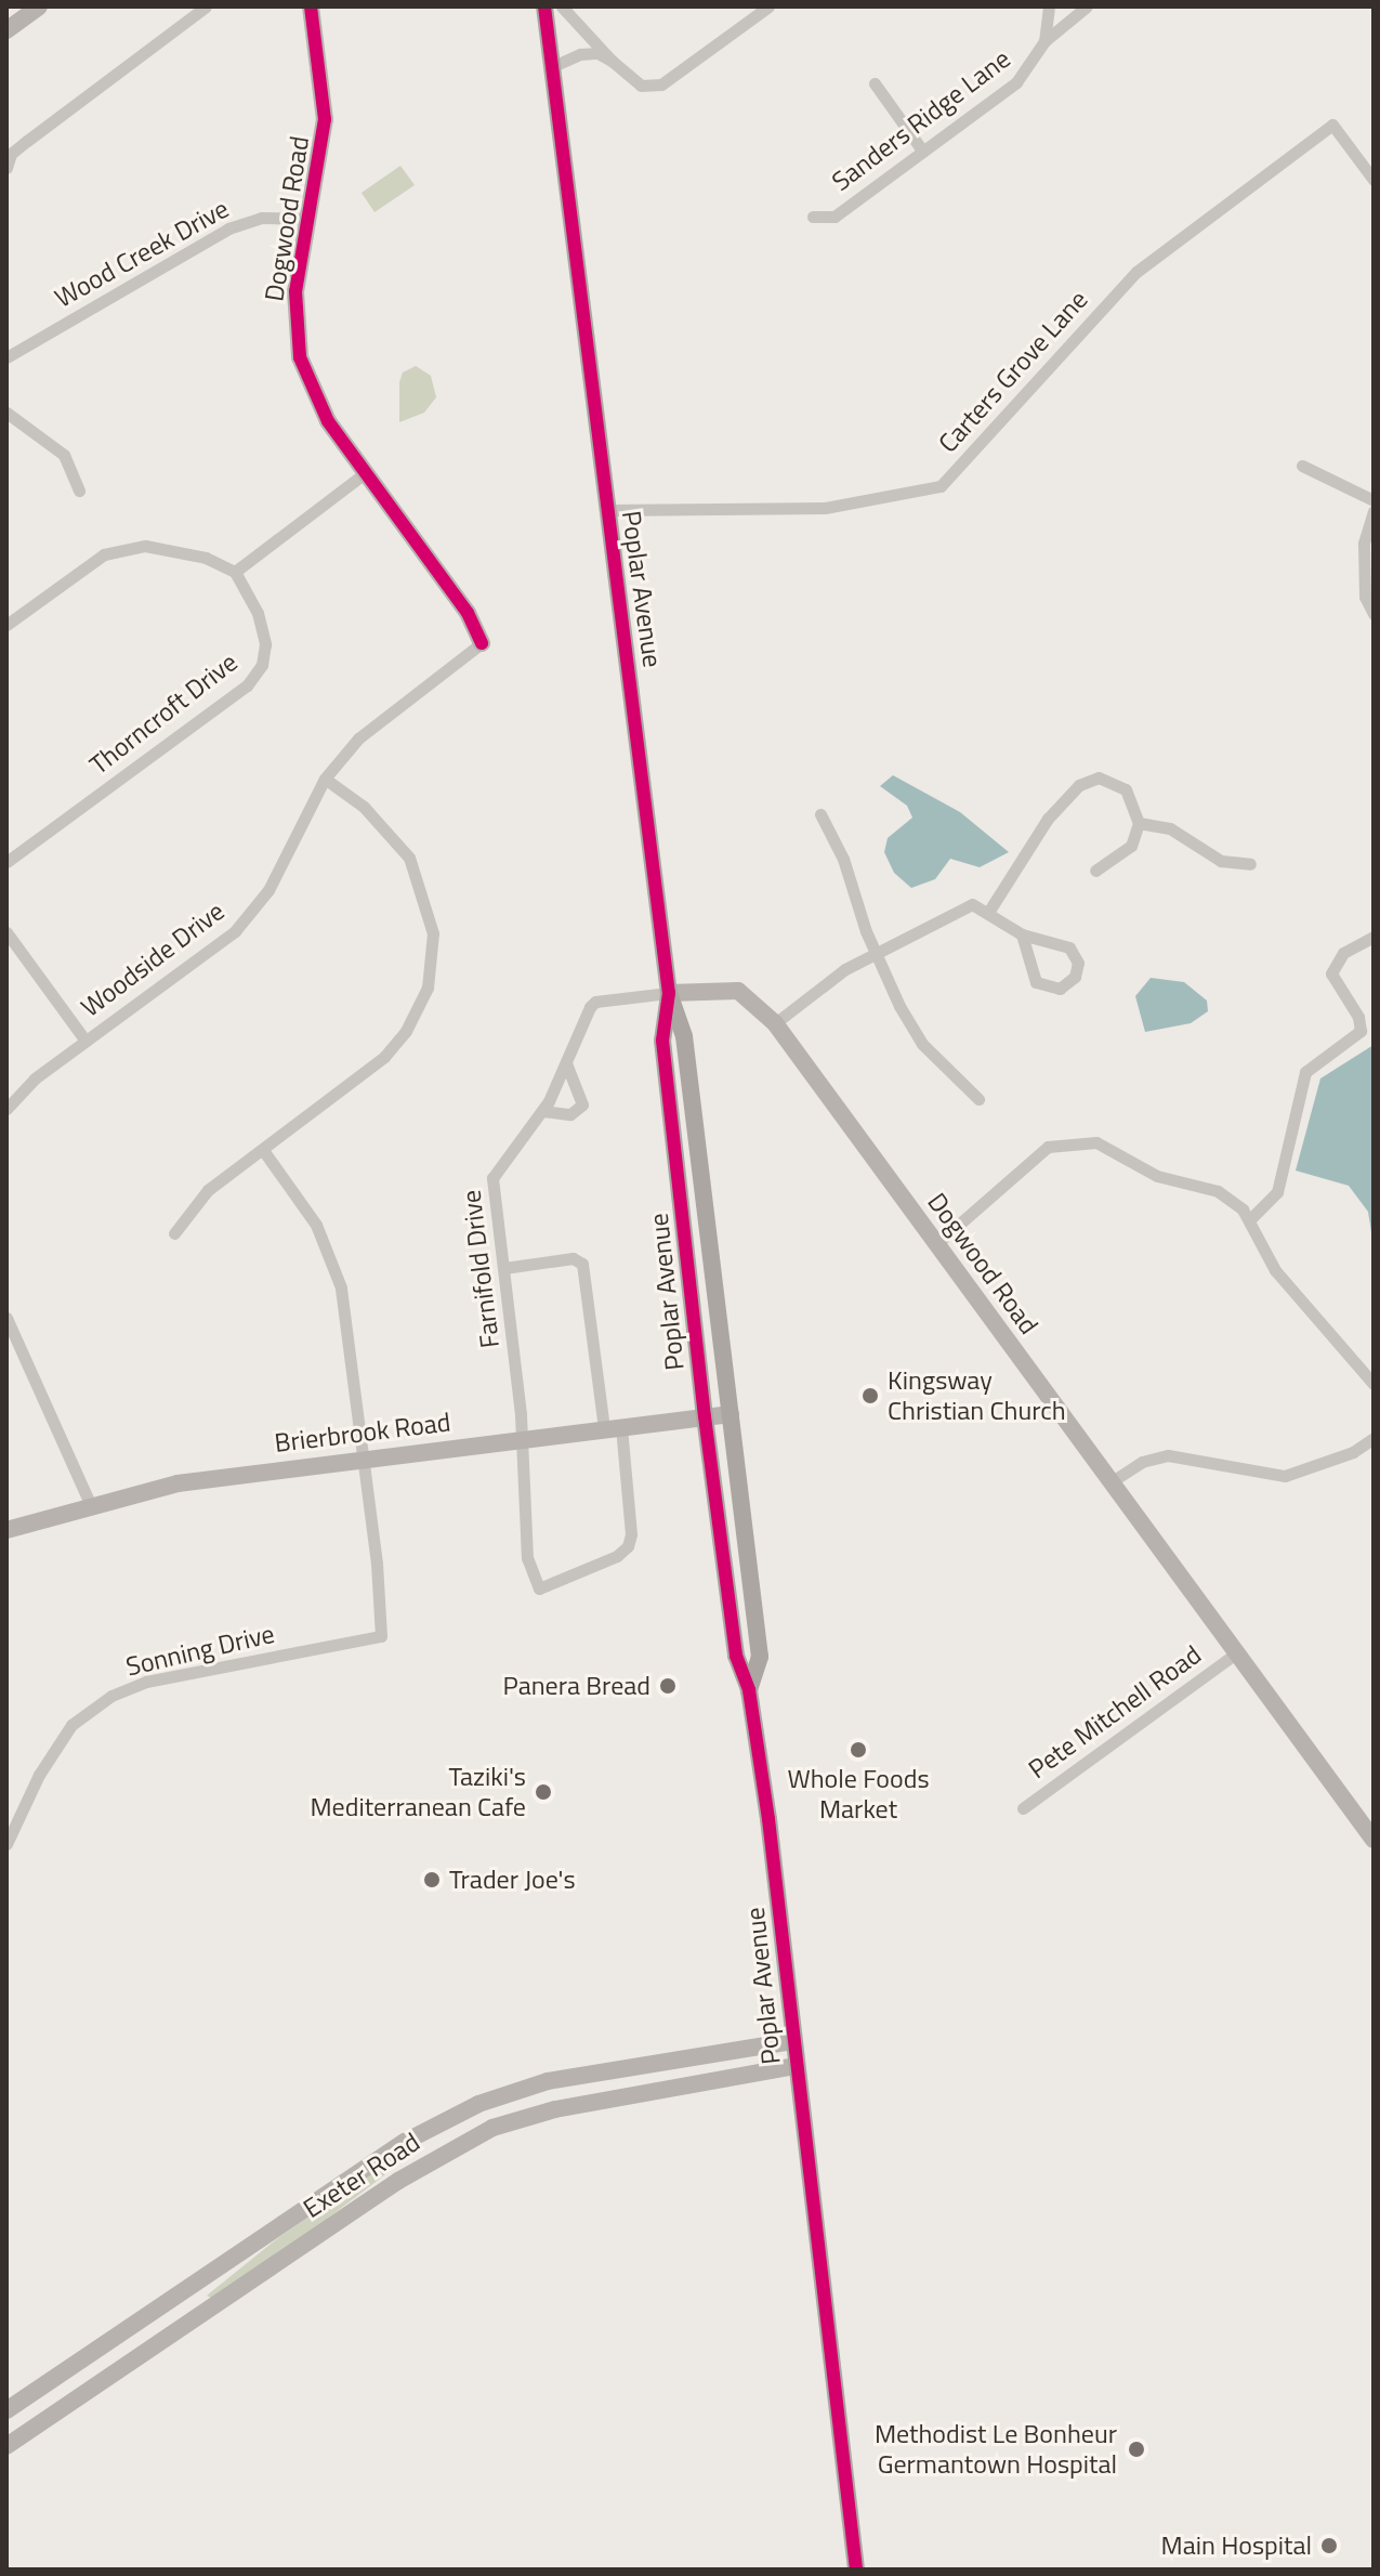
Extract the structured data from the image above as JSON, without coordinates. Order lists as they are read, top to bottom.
{
  "streets": {
    "main road": ["Poplar Avenue"],
    "street": [
      "Sanders Ridge Lane",
      "Dogwood Road",
      "Wood Creek Drive",
      "Carters Grove Lane",
      "Thorncroft Drive",
      "Woodside Drive",
      "Farnifold Drive",
      "Brierbrook Road",
      "Sonning Drive",
      "Pete Mitchell Road",
      "Exeter Road"
    ]
  },
  "crossings": [
    ["Dogwood Road", "Wood Creek Drive"],
    ["Dogwood Road", "Poplar Avenue"],
    ["Dogwood Road", "Woodside Drive"],
    ["Dogwood Road", "Farnifold Drive"],
    ["Dogwood Road", "Pete Mitchell Road"],
    ["Carters Grove Lane", "Poplar Avenue"],
    ["Poplar Avenue", "Farnifold Drive"],
    ["Poplar Avenue", "Brierbrook Road"],
    ["Poplar Avenue", "Exeter Road"],
    ["Farnifold Drive", "Brierbrook Road"],
    ["Brierbrook Road", "Sonning Drive"]
  ],
  "places": [
    "Kingsway Christian Church",
    "Panera Bread",
    "Whole Foods Market",
    "Taziki's Mediterranean Cafe",
    "Trader Joe's",
    "Methodist Le Bonheur Germantown Hospital",
    "Main Hospital"
  ]
}
